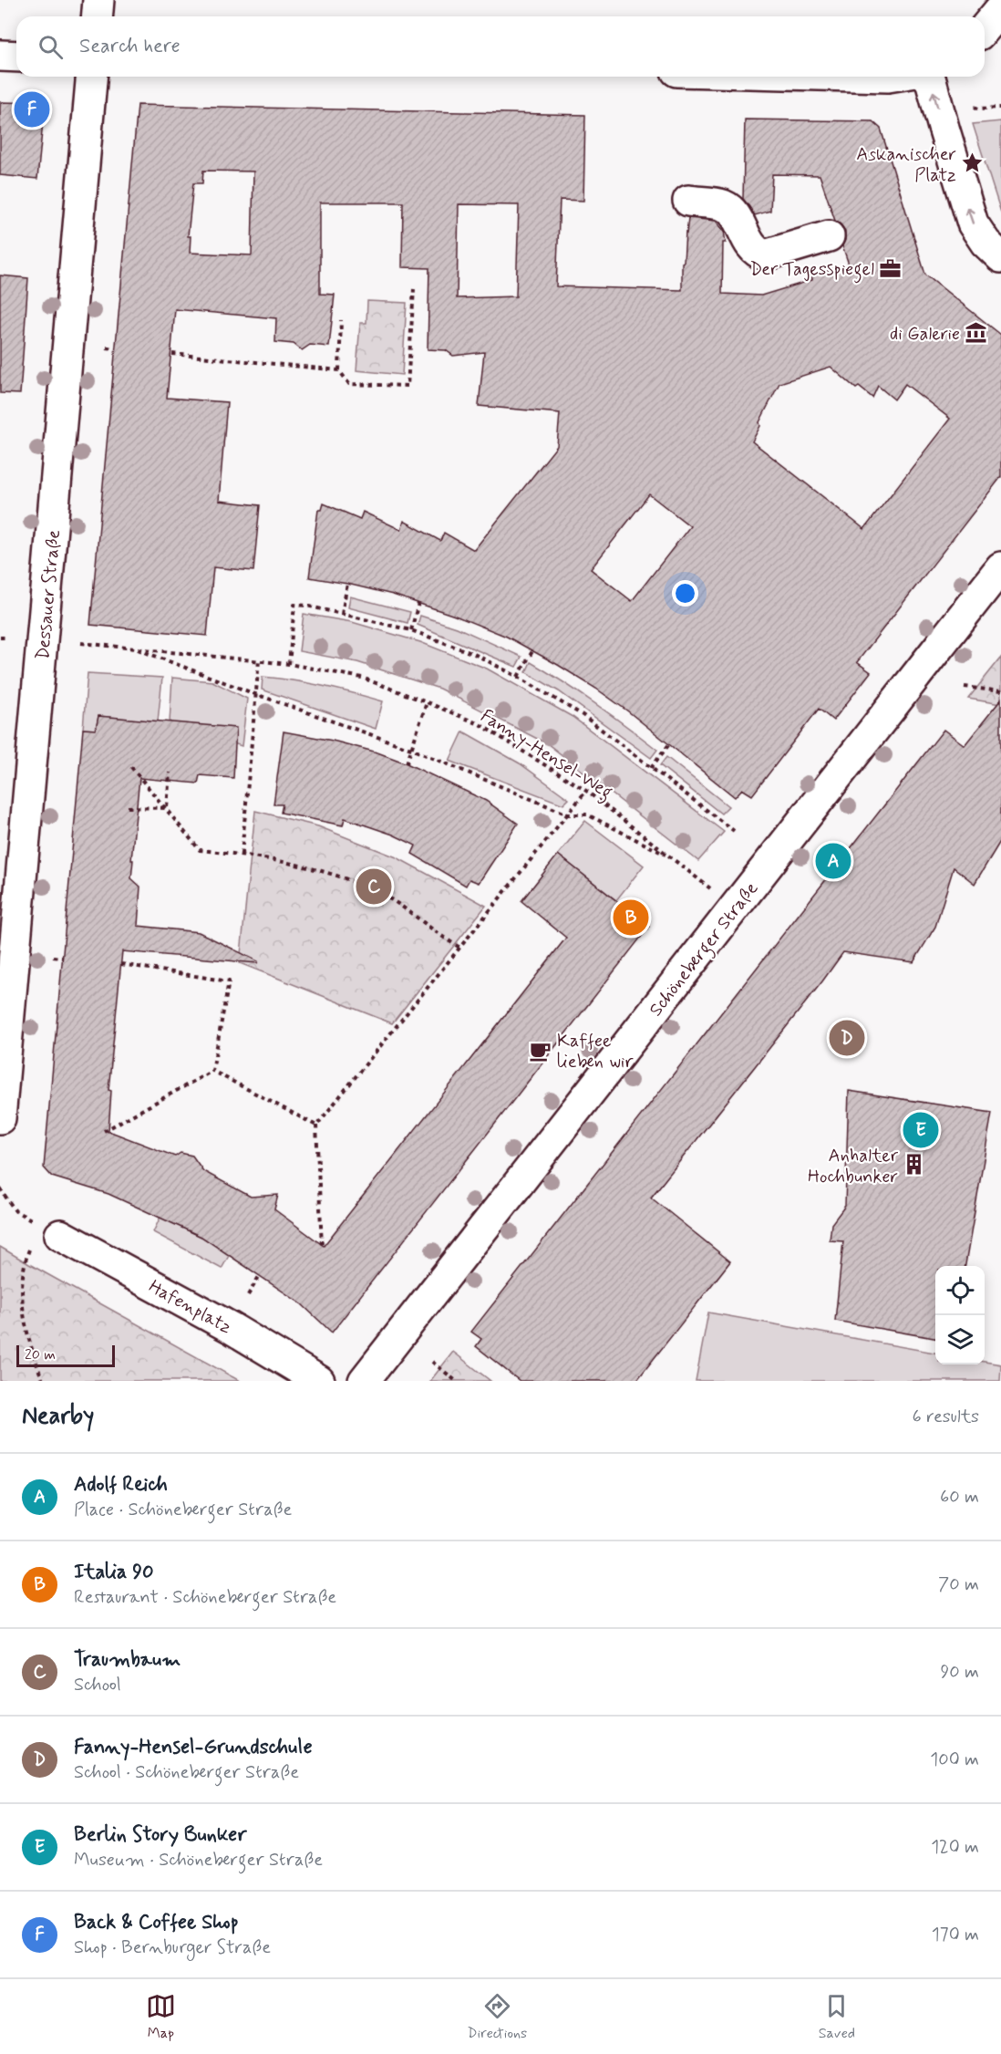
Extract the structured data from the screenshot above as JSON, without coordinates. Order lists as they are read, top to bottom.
{
  "streets": {
    "street": ["Dessauer Straße", "Schöneberger Straße", "Hafenplatz"],
    "path": ["Fanny-Hensel-Weg"]
  },
  "crossings": [
    ["Fanny-Hensel-Weg", "Schöneberger Straße"]
  ],
  "places": {
    "place": ["Askanischer Platz"],
    "office": ["Der Tagesspiegel"],
    "museum": ["di Galerie"],
    "cafe": ["Kaffee lieben wir"],
    "building": ["Anhalter Hochbunker"]
  },
  "scale_bar": "20 m",
  "page": {
    "search": "Search here",
    "pins": [
      "F",
      "A",
      "C",
      "B",
      "D",
      "E"
    ],
    "scale": "20 m",
    "heading": ["Nearby", "6 results"],
    "list": [
      {
        "mark": "A",
        "name": "Adolf Reich",
        "note": "Place · Schöneberger Straße",
        "value": "60 m"
      },
      {
        "mark": "B",
        "name": "Italia 90",
        "note": "Restaurant · Schöneberger Straße",
        "value": "70 m"
      },
      {
        "mark": "C",
        "name": "Traumbaum",
        "note": "School",
        "value": "90 m"
      },
      {
        "mark": "D",
        "name": "Fanny-Hensel-Grundschule",
        "note": "School · Schöneberger Straße",
        "value": "100 m"
      },
      {
        "mark": "E",
        "name": "Berlin Story Bunker",
        "note": "Museum · Schöneberger Straße",
        "value": "120 m"
      },
      {
        "mark": "F",
        "name": "Back & Coffee Shop",
        "note": "Shop · Bernburger Straße",
        "value": "170 m"
      }
    ],
    "nav": ["Map", "Directions", "Saved"]
  }
}
